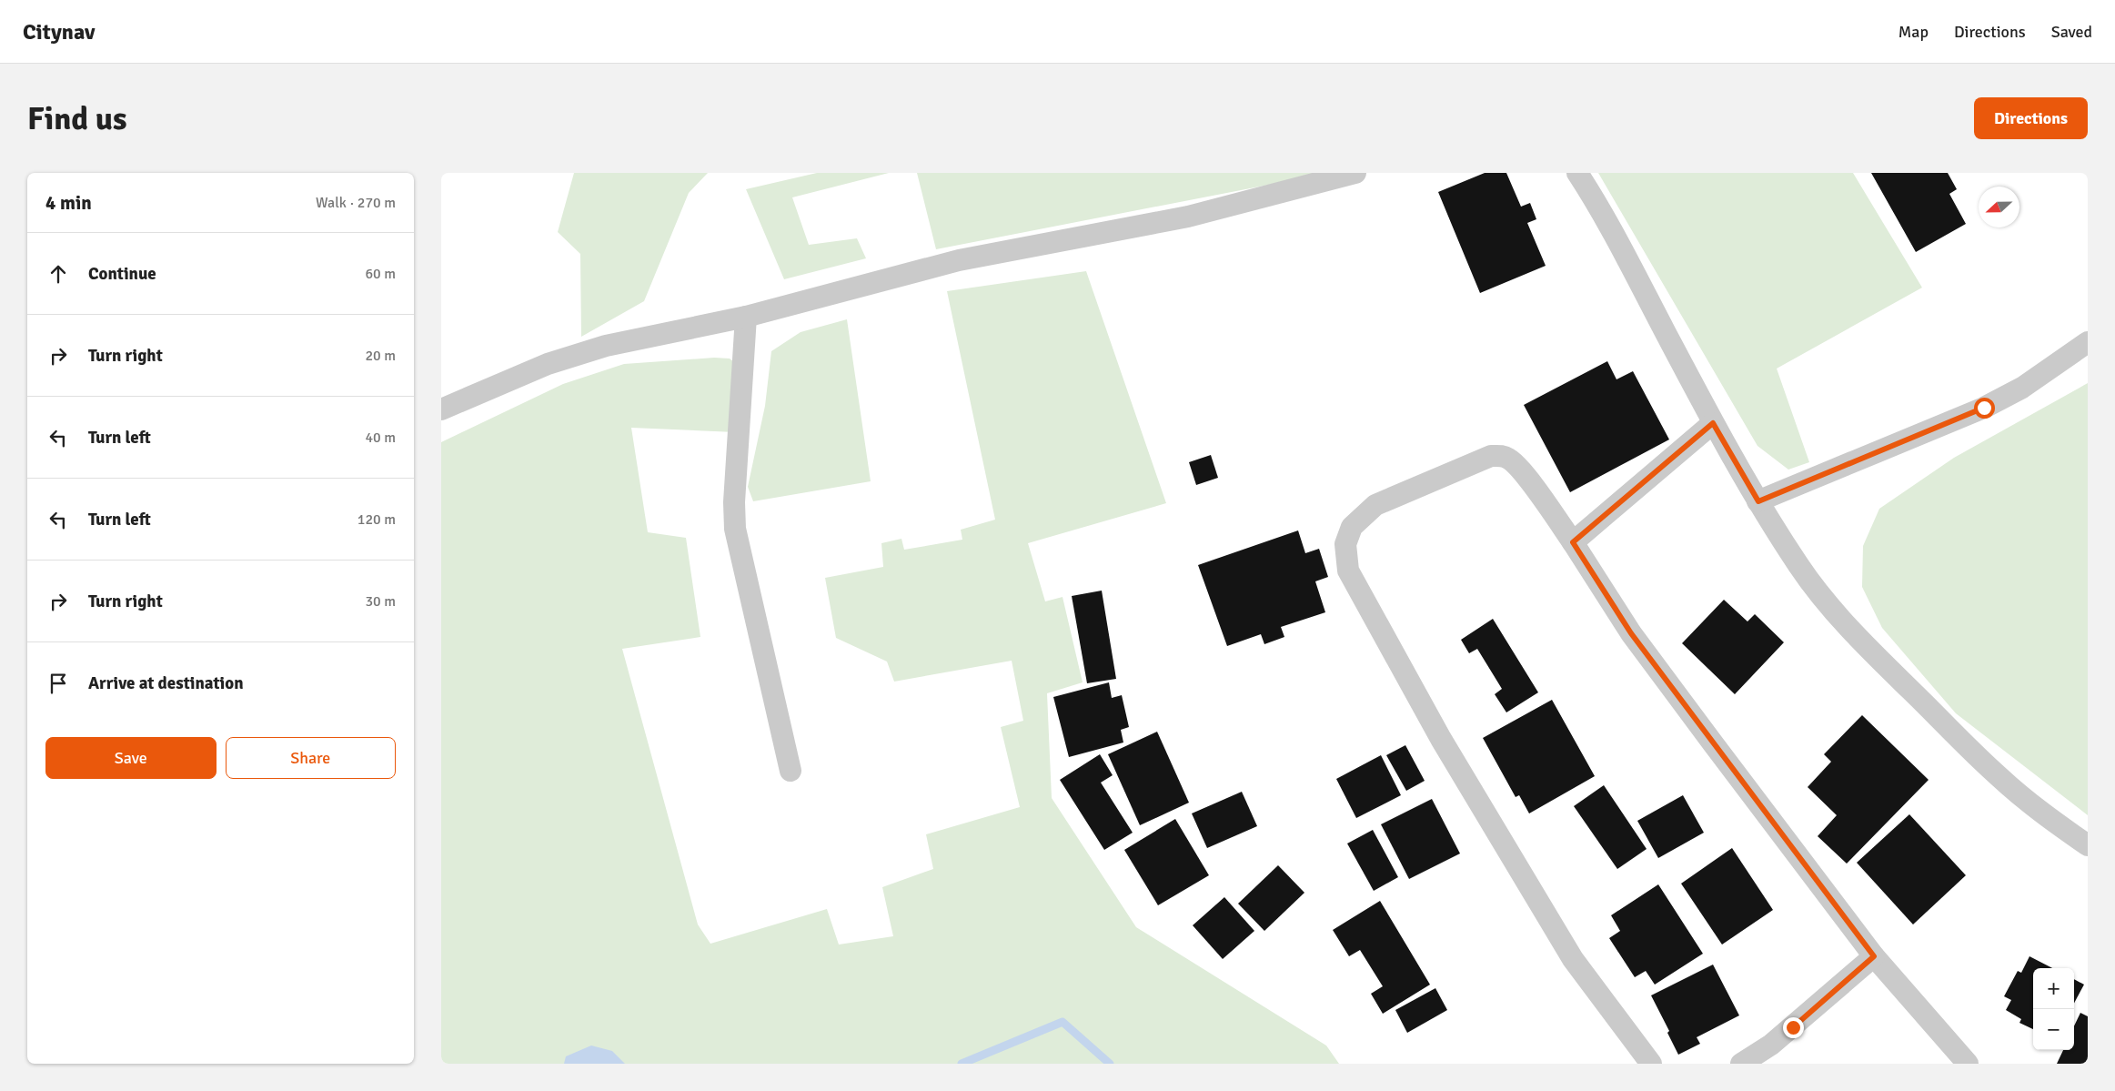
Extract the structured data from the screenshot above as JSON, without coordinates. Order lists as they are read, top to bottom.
{
  "north": "left",
  "page": {
    "header": "Citynav",
    "nav": ["Map", "Directions", "Saved"],
    "buttons": [
      "Directions",
      ["Save", "Share"]
    ],
    "title": "Find us",
    "heading": ["4 min", "Walk · 270 m"],
    "list": [
      ["Continue", "60 m"],
      ["Turn right", "20 m"],
      ["Turn left", "40 m"],
      ["Turn left", "120 m"],
      ["Turn right", "30 m"],
      "Arrive at destination"
    ],
    "map_buttons": ["+", "−"]
  }
}
